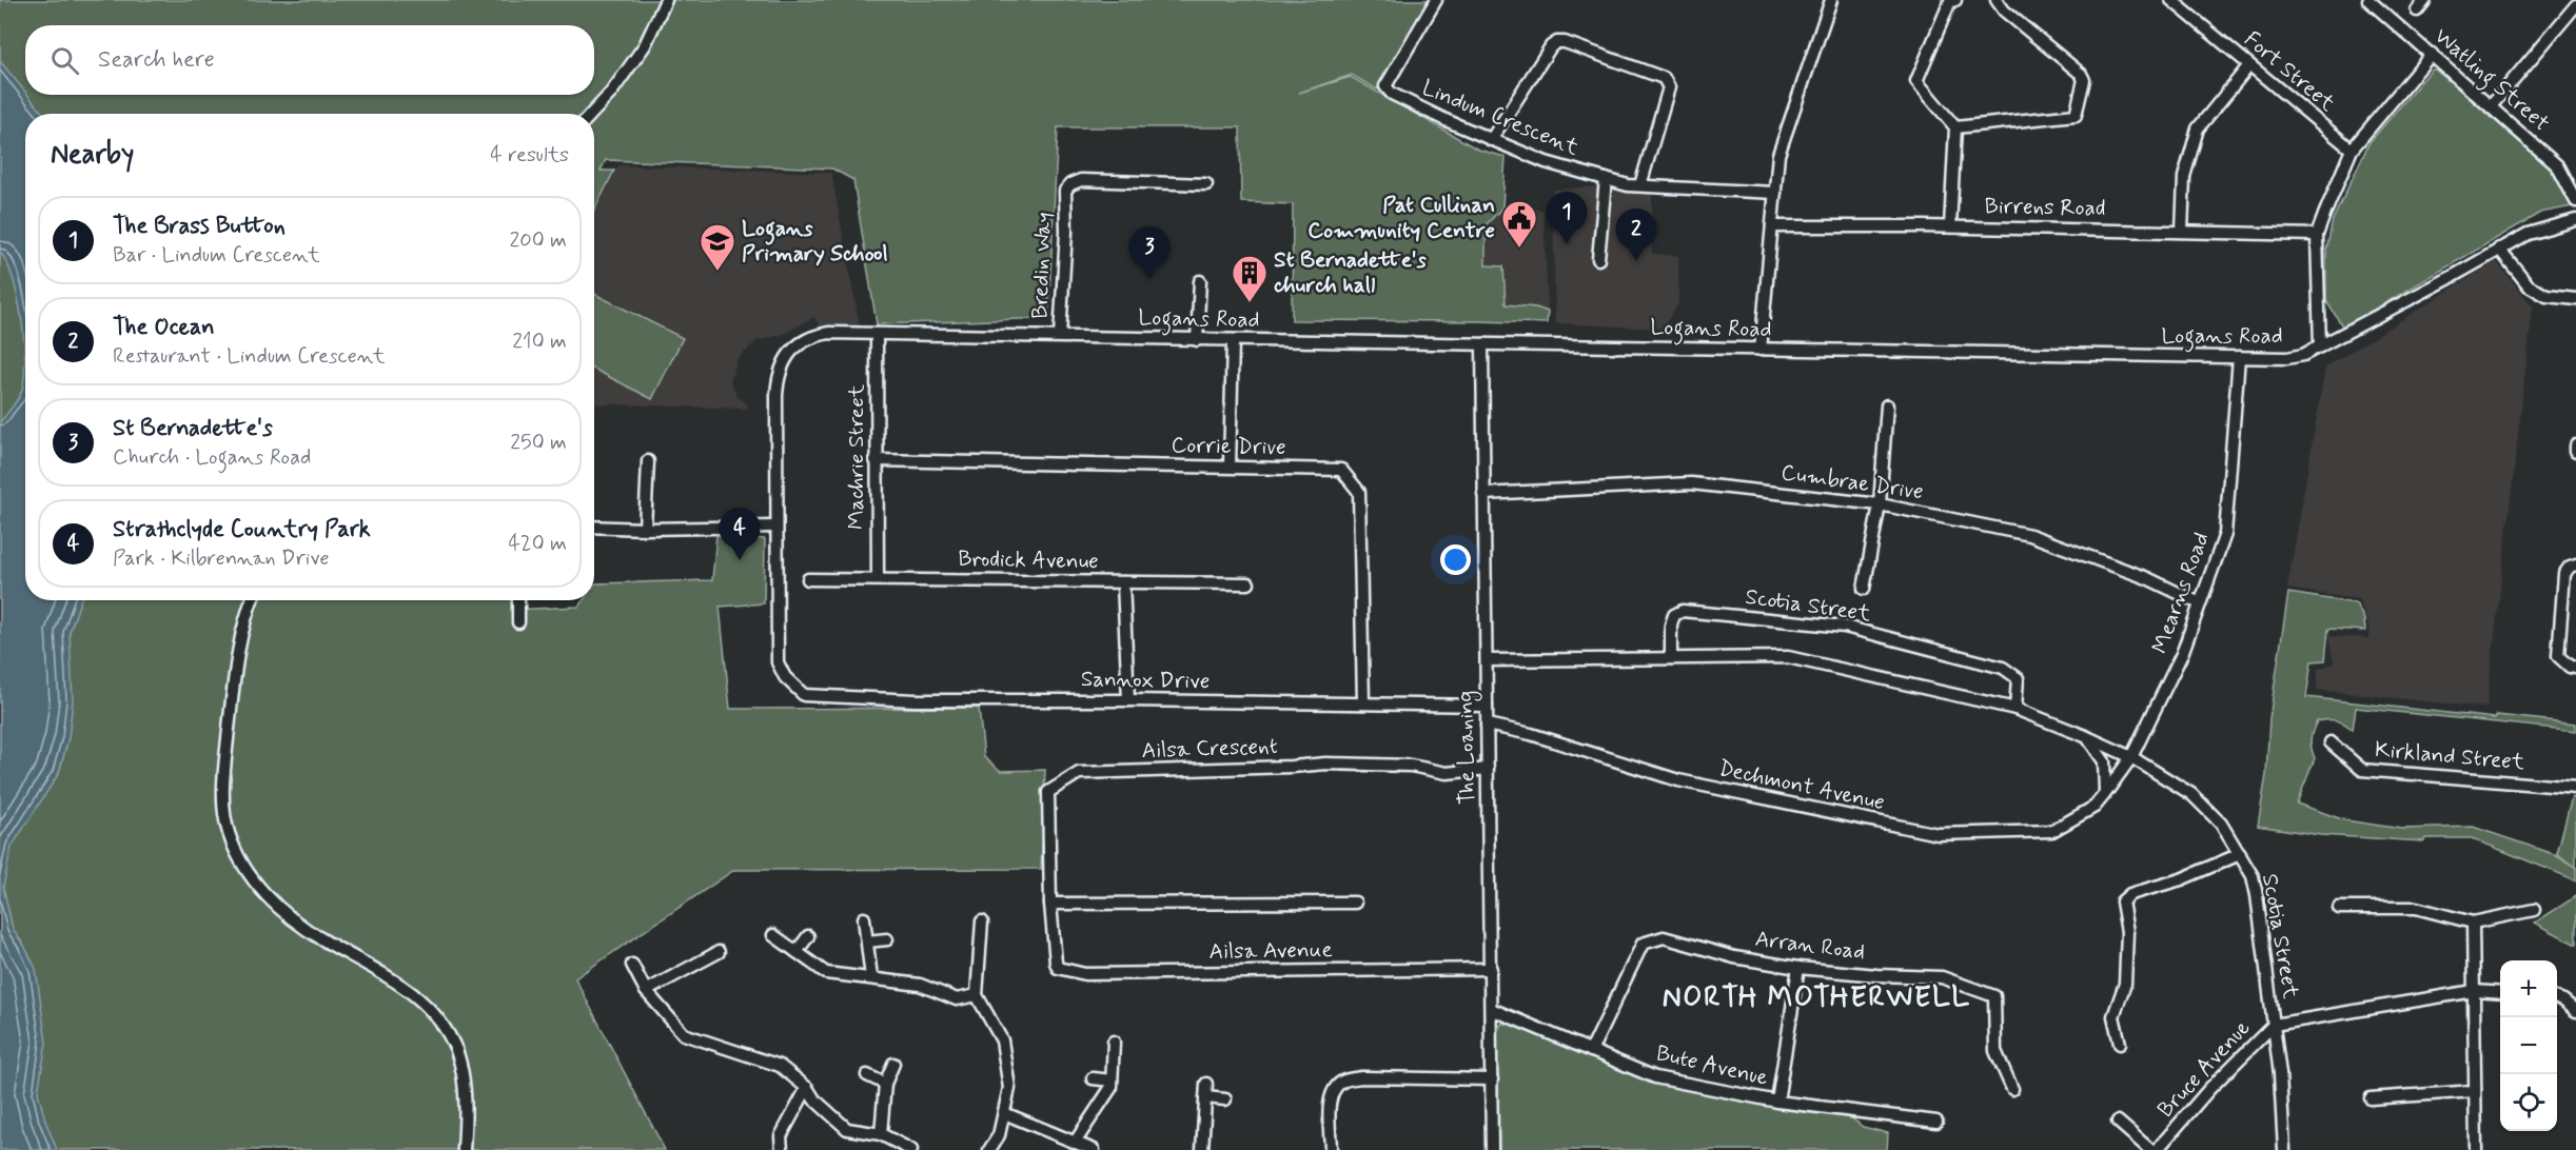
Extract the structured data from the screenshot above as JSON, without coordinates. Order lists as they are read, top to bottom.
{
  "streets": {
    "street": [
      "Fort Street",
      "Watling Street",
      "Lindum Crescent",
      "Birrens Road",
      "Bredin Way",
      "Logans Road",
      "Corrie Drive",
      "Machrie Street",
      "Cumbrae Drive",
      "Brodick Avenue",
      "Mearns Road",
      "Scotia Street",
      "Sannox Drive",
      "The Loaning",
      "Ailsa Crescent",
      "Kirkland Street",
      "Dechmont Avenue",
      "Arran Road",
      "Ailsa Avenue",
      "Bute Avenue",
      "Bruce Avenue"
    ]
  },
  "crossings": [
    ["Bredin Way", "Logans Road"],
    ["Logans Road", "Machrie Street"],
    ["Logans Road", "Mearns Road"],
    ["Logans Road", "Sannox Drive"],
    ["Logans Road", "The Loaning"],
    ["Corrie Drive", "Machrie Street"],
    ["Corrie Drive", "Sannox Drive"],
    ["Machrie Street", "Brodick Avenue"],
    ["Cumbrae Drive", "Mearns Road"],
    ["Cumbrae Drive", "The Loaning"],
    ["Mearns Road", "Scotia Street"],
    ["Mearns Road", "Dechmont Avenue"],
    ["Scotia Street", "The Loaning"],
    ["Scotia Street", "Dechmont Avenue"],
    ["Scotia Street", "Bruce Avenue"],
    ["Sannox Drive", "The Loaning"],
    ["The Loaning", "Ailsa Crescent"],
    ["The Loaning", "Dechmont Avenue"],
    ["The Loaning", "Ailsa Avenue"],
    ["The Loaning", "Bute Avenue"],
    ["Ailsa Crescent", "Ailsa Avenue"],
    ["Arran Road", "Bute Avenue"]
  ],
  "districts": ["NORTH MOTHERWELL"],
  "places": {
    "public building": ["Pat Cullinan Community Centre"],
    "school or university": ["Logans Primary School"],
    "building": ["St Bernadette's church hall"]
  },
  "page": {
    "search": "Search here",
    "heading": ["Nearby", "4 results"],
    "pins": [
      "1",
      "2",
      "3",
      "4"
    ],
    "list": [
      {
        "mark": "1",
        "name": "The Brass Button",
        "note": "Bar · Lindum Crescent",
        "value": "200 m"
      },
      {
        "mark": "2",
        "name": "The Ocean",
        "note": "Restaurant · Lindum Crescent",
        "value": "210 m"
      },
      {
        "mark": "3",
        "name": "St Bernadette's",
        "note": "Church · Logans Road",
        "value": "250 m"
      },
      {
        "mark": "4",
        "name": "Strathclyde Country Park",
        "note": "Park · Kilbrennan Drive",
        "value": "420 m"
      }
    ],
    "map_buttons": ["+", "−"]
  }
}
